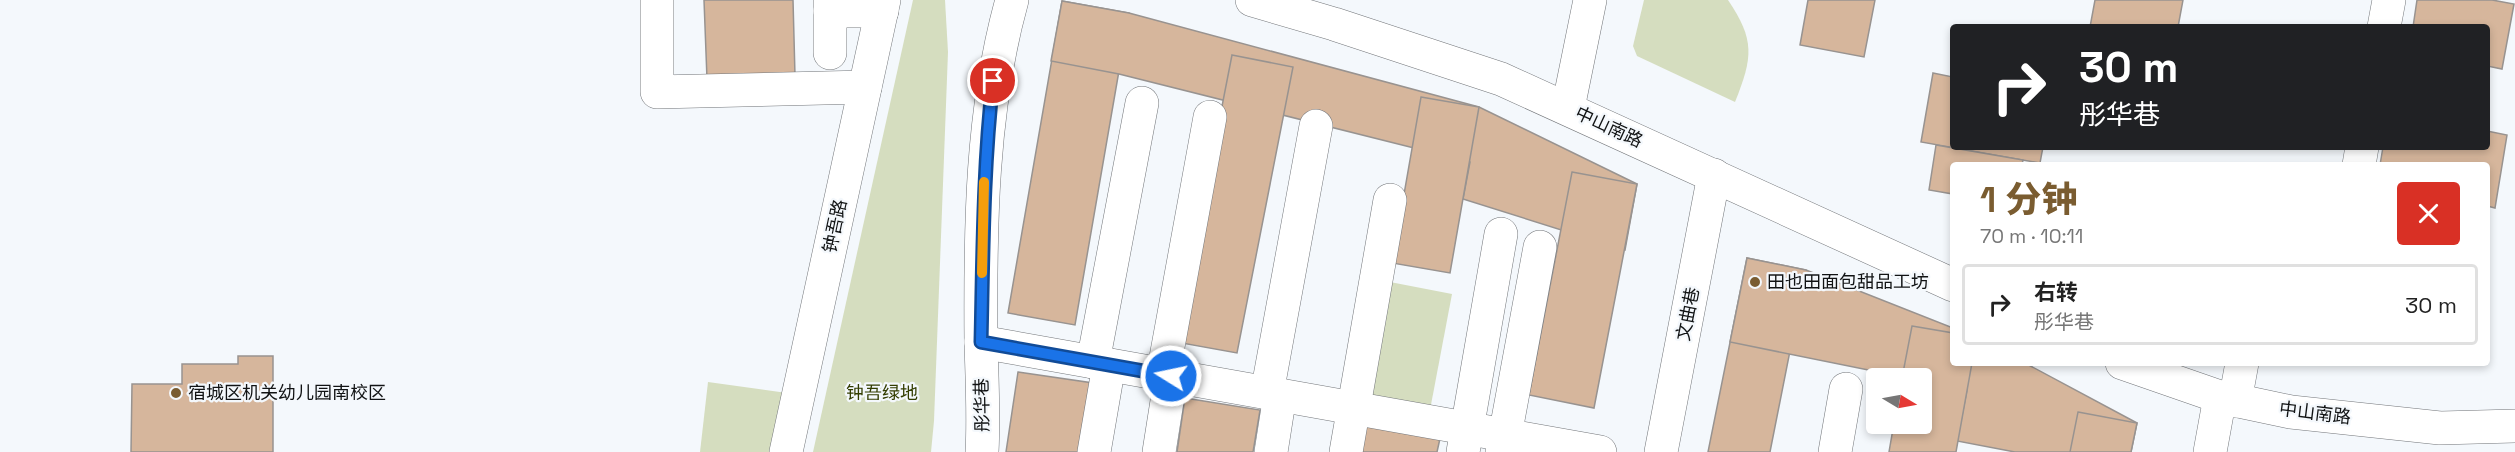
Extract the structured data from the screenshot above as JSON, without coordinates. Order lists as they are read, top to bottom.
{
  "streets": {
    "street": [
      "中山南路",
      "钟吾路",
      "文曲巷",
      "彤华巷"
    ]
  },
  "crossings": [
    ["中山南路", "文曲巷"]
  ],
  "parks": ["钟吾绿地"],
  "places": ["田也田面包甜品工坊", "宿城区机关幼儿园南校区"],
  "north": "right",
  "page": {
    "turn": ["30 m", "彤华巷"],
    "heading": ["1 分钟", "70 m · 10:11"],
    "list": [
      {
        "name": "右转",
        "note": "彤华巷",
        "value": "30 m"
      }
    ]
  }
}
